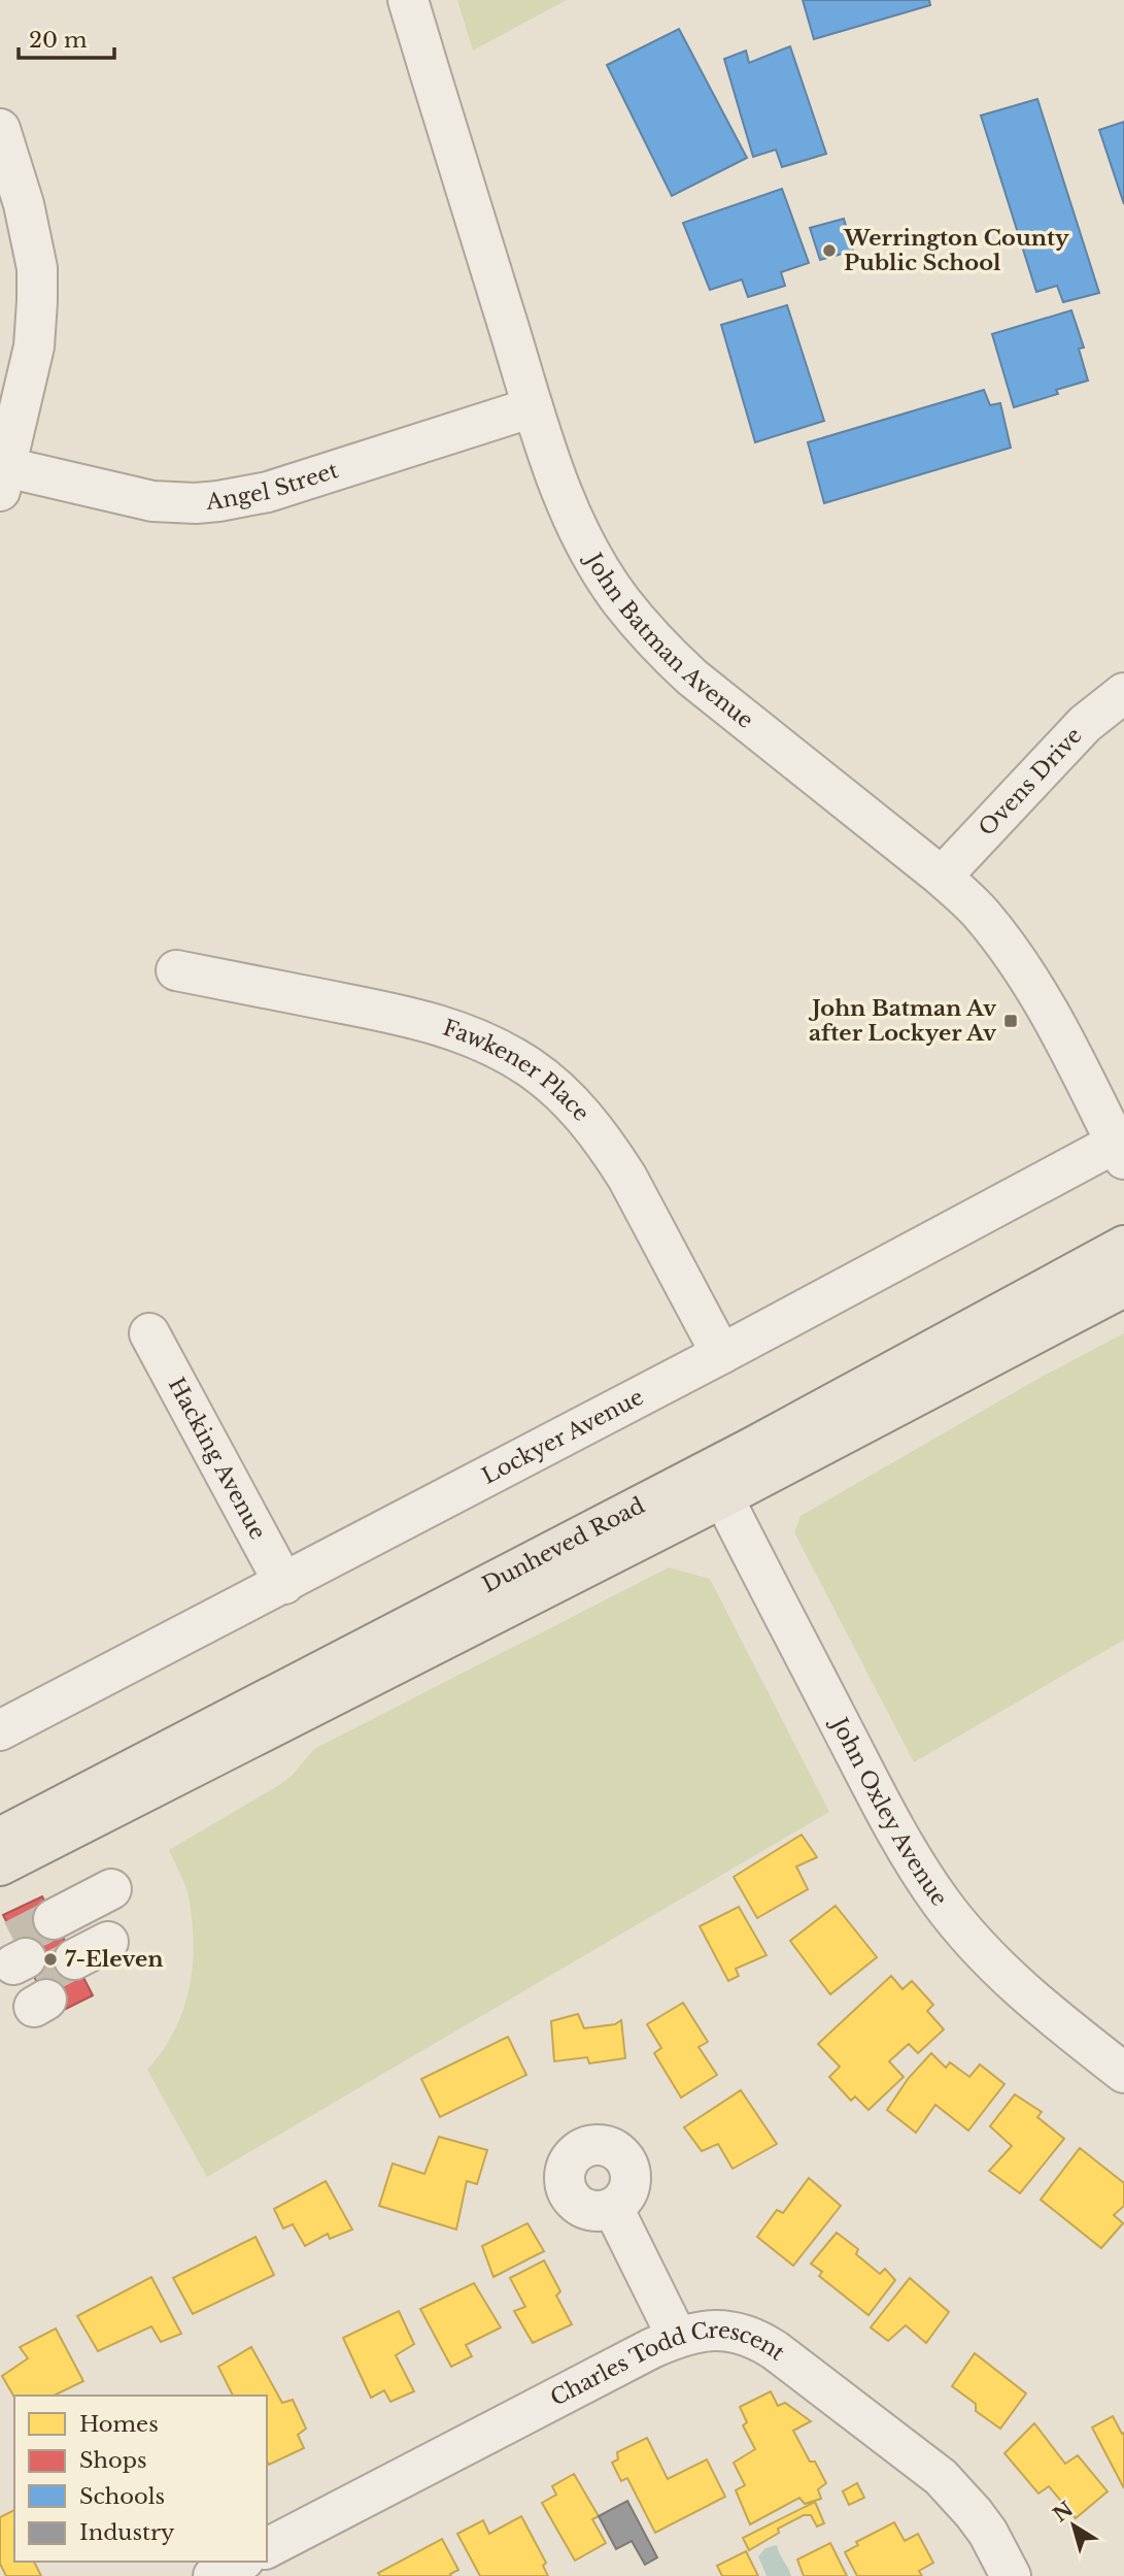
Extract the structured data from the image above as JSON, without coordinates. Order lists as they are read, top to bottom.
{
  "streets": {
    "main road": ["Dunheved Road"],
    "street": [
      "Angel Street",
      "John Batman Avenue",
      "Ovens Drive",
      "Fawkener Place",
      "Lockyer Avenue",
      "Hacking Avenue",
      "John Oxley Avenue",
      "Charles Todd Crescent"
    ]
  },
  "crossings": [
    ["Angel Street", "John Batman Avenue"],
    ["John Batman Avenue", "Ovens Drive"],
    ["John Batman Avenue", "Lockyer Avenue"],
    ["Fawkener Place", "Lockyer Avenue"],
    ["Lockyer Avenue", "Hacking Avenue"],
    ["Dunheved Road", "John Oxley Avenue"]
  ],
  "places": {
    "other": ["Werrington County Public School", "7-Eleven"],
    "transit": ["John Batman Av after Lockyer Av"]
  },
  "legend": [
    "Homes",
    "Shops",
    "Schools",
    "Industry"
  ],
  "scale_bar": "20 m",
  "north": "top left"
}
